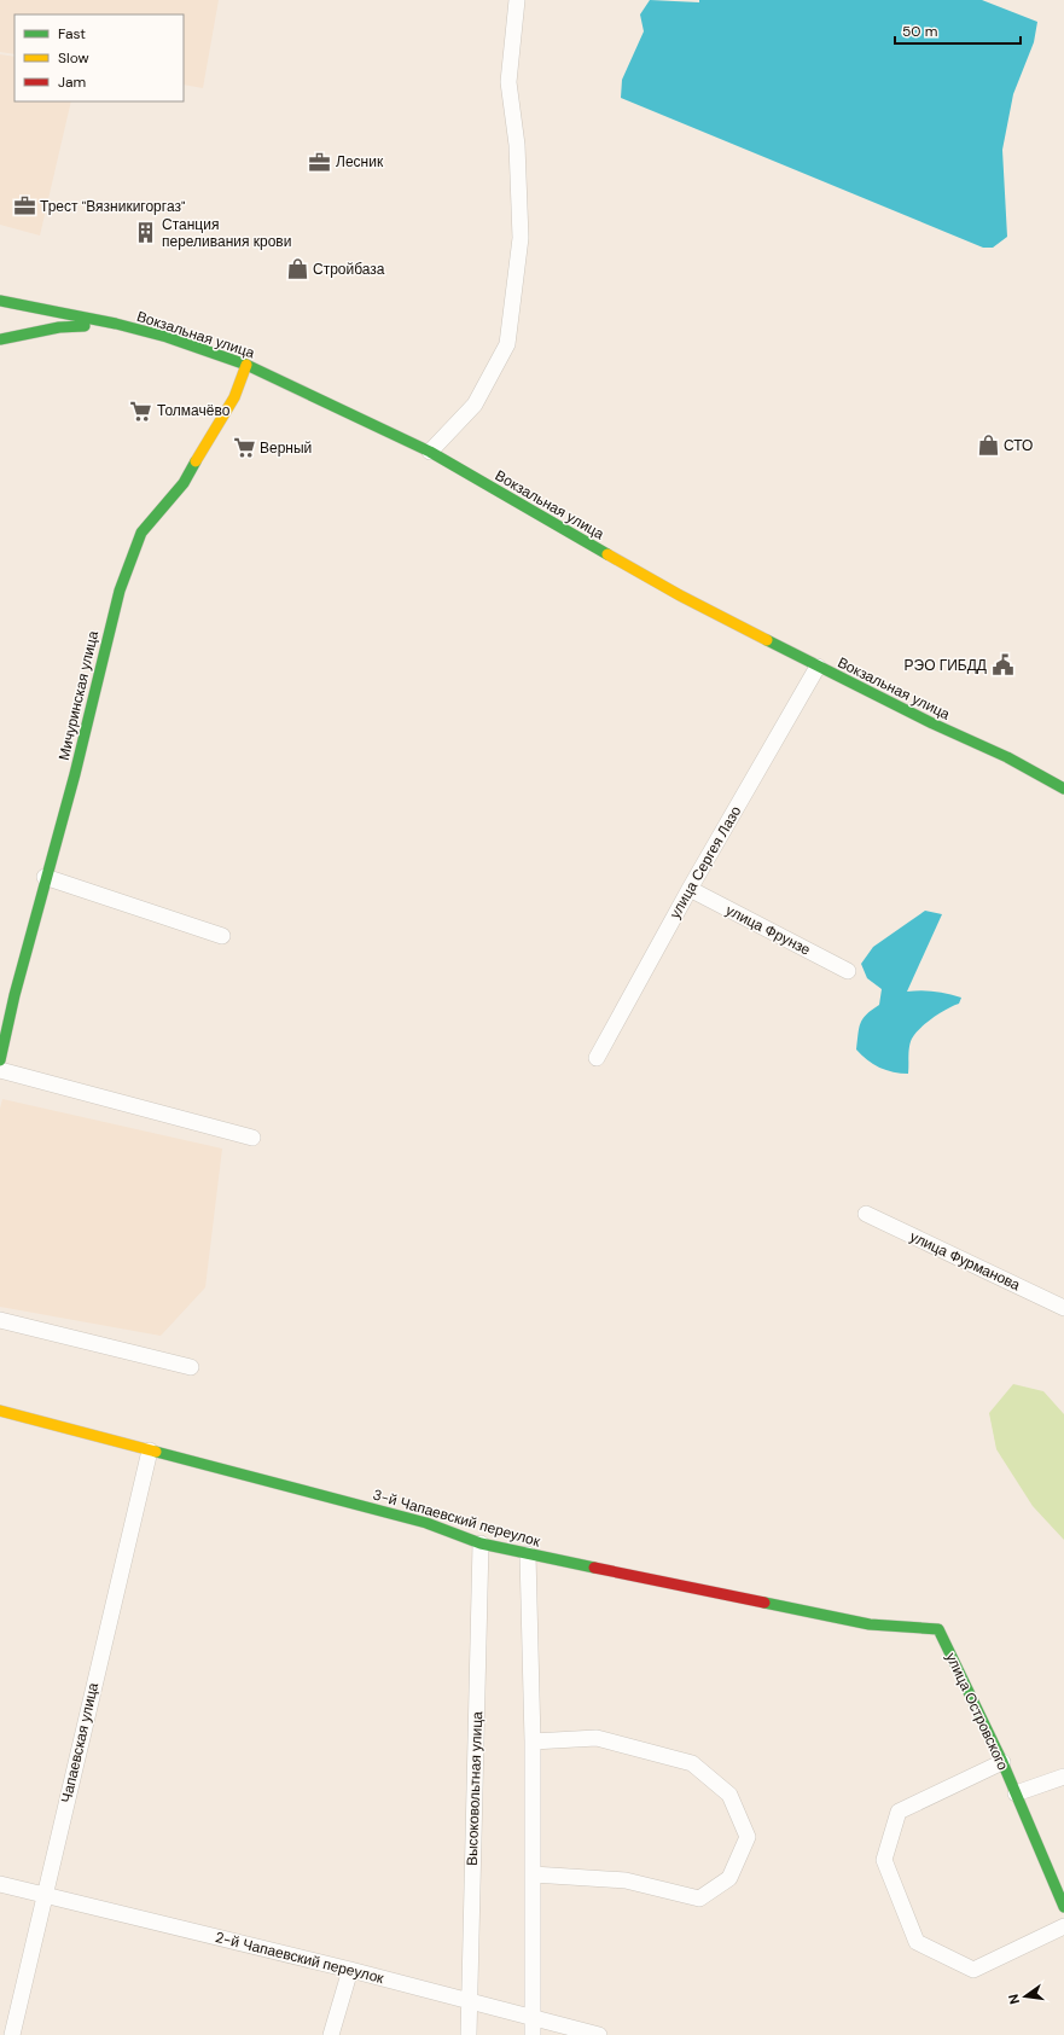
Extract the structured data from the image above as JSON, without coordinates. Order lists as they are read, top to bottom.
{
  "streets": {
    "street": [
      "Вокзальная улица",
      "Мичуринская улица",
      "улица Сергея Лазо",
      "улица Фрунзе",
      "улица Фурманова",
      "3-й Чапаевский переулок",
      "улица Островского",
      "Чапаевская улица",
      "Высоковольтная улица",
      "2-й Чапаевский переулок"
    ]
  },
  "crossings": [
    ["Вокзальная улица", "Мичуринская улица"],
    ["Вокзальная улица", "улица Сергея Лазо"],
    ["улица Сергея Лазо", "улица Фрунзе"],
    ["3-й Чапаевский переулок", "улица Островского"],
    ["3-й Чапаевский переулок", "Чапаевская улица"],
    ["3-й Чапаевский переулок", "Высоковольтная улица"],
    ["Чапаевская улица", "2-й Чапаевский переулок"],
    ["Высоковольтная улица", "2-й Чапаевский переулок"]
  ],
  "places": {
    "office": ["Лесник", "Трест \"Вязникигоргаз\""],
    "building": ["Станция переливания крови"],
    "shop": ["Стройбаза", "СТО"],
    "supermarket": ["Толмачёво", "Верный"],
    "public building": ["РЭО ГИБДД"]
  },
  "legend": ["Fast", "Slow", "Jam"],
  "scale_bar": "50 m",
  "north": "left"
}
